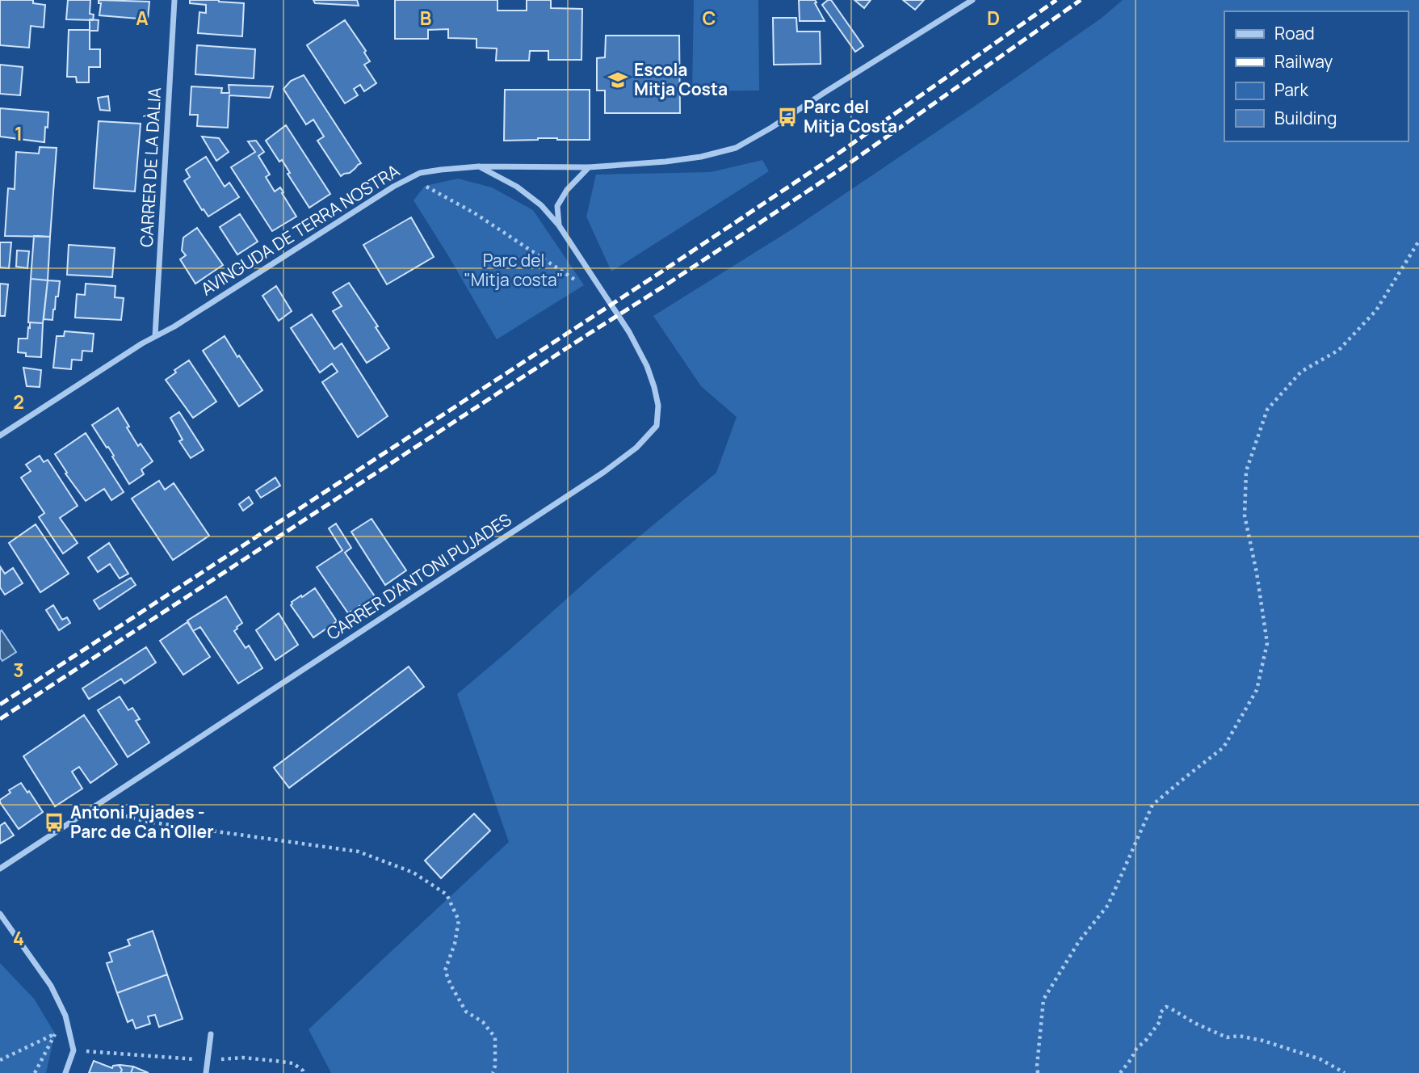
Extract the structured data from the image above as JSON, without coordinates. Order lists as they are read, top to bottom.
{
  "streets": {
    "street": ["CARRER DE LA DÀLIA", "AVINGUDA DE TERRA NOSTRA", "CARRER D'ANTONI PUJADES"]
  },
  "crossings": [
    ["CARRER DE LA DÀLIA", "AVINGUDA DE TERRA NOSTRA"],
    ["AVINGUDA DE TERRA NOSTRA", "CARRER D'ANTONI PUJADES"]
  ],
  "parks": ["Parc del \"Mitja costa\""],
  "places": {
    "school or university": ["Escola Mitja Costa"],
    "bus stop": ["Parc del Mitja Costa", "Antoni Pujades - Parc de Ca n'Oller"]
  },
  "legend": [
    "Road",
    "Railway",
    "Park",
    "Building"
  ],
  "grid": {
    "columns": [
      "A",
      "B",
      "C",
      "D"
    ],
    "rows": [
      "1",
      "2",
      "3",
      "4"
    ]
  }
}
